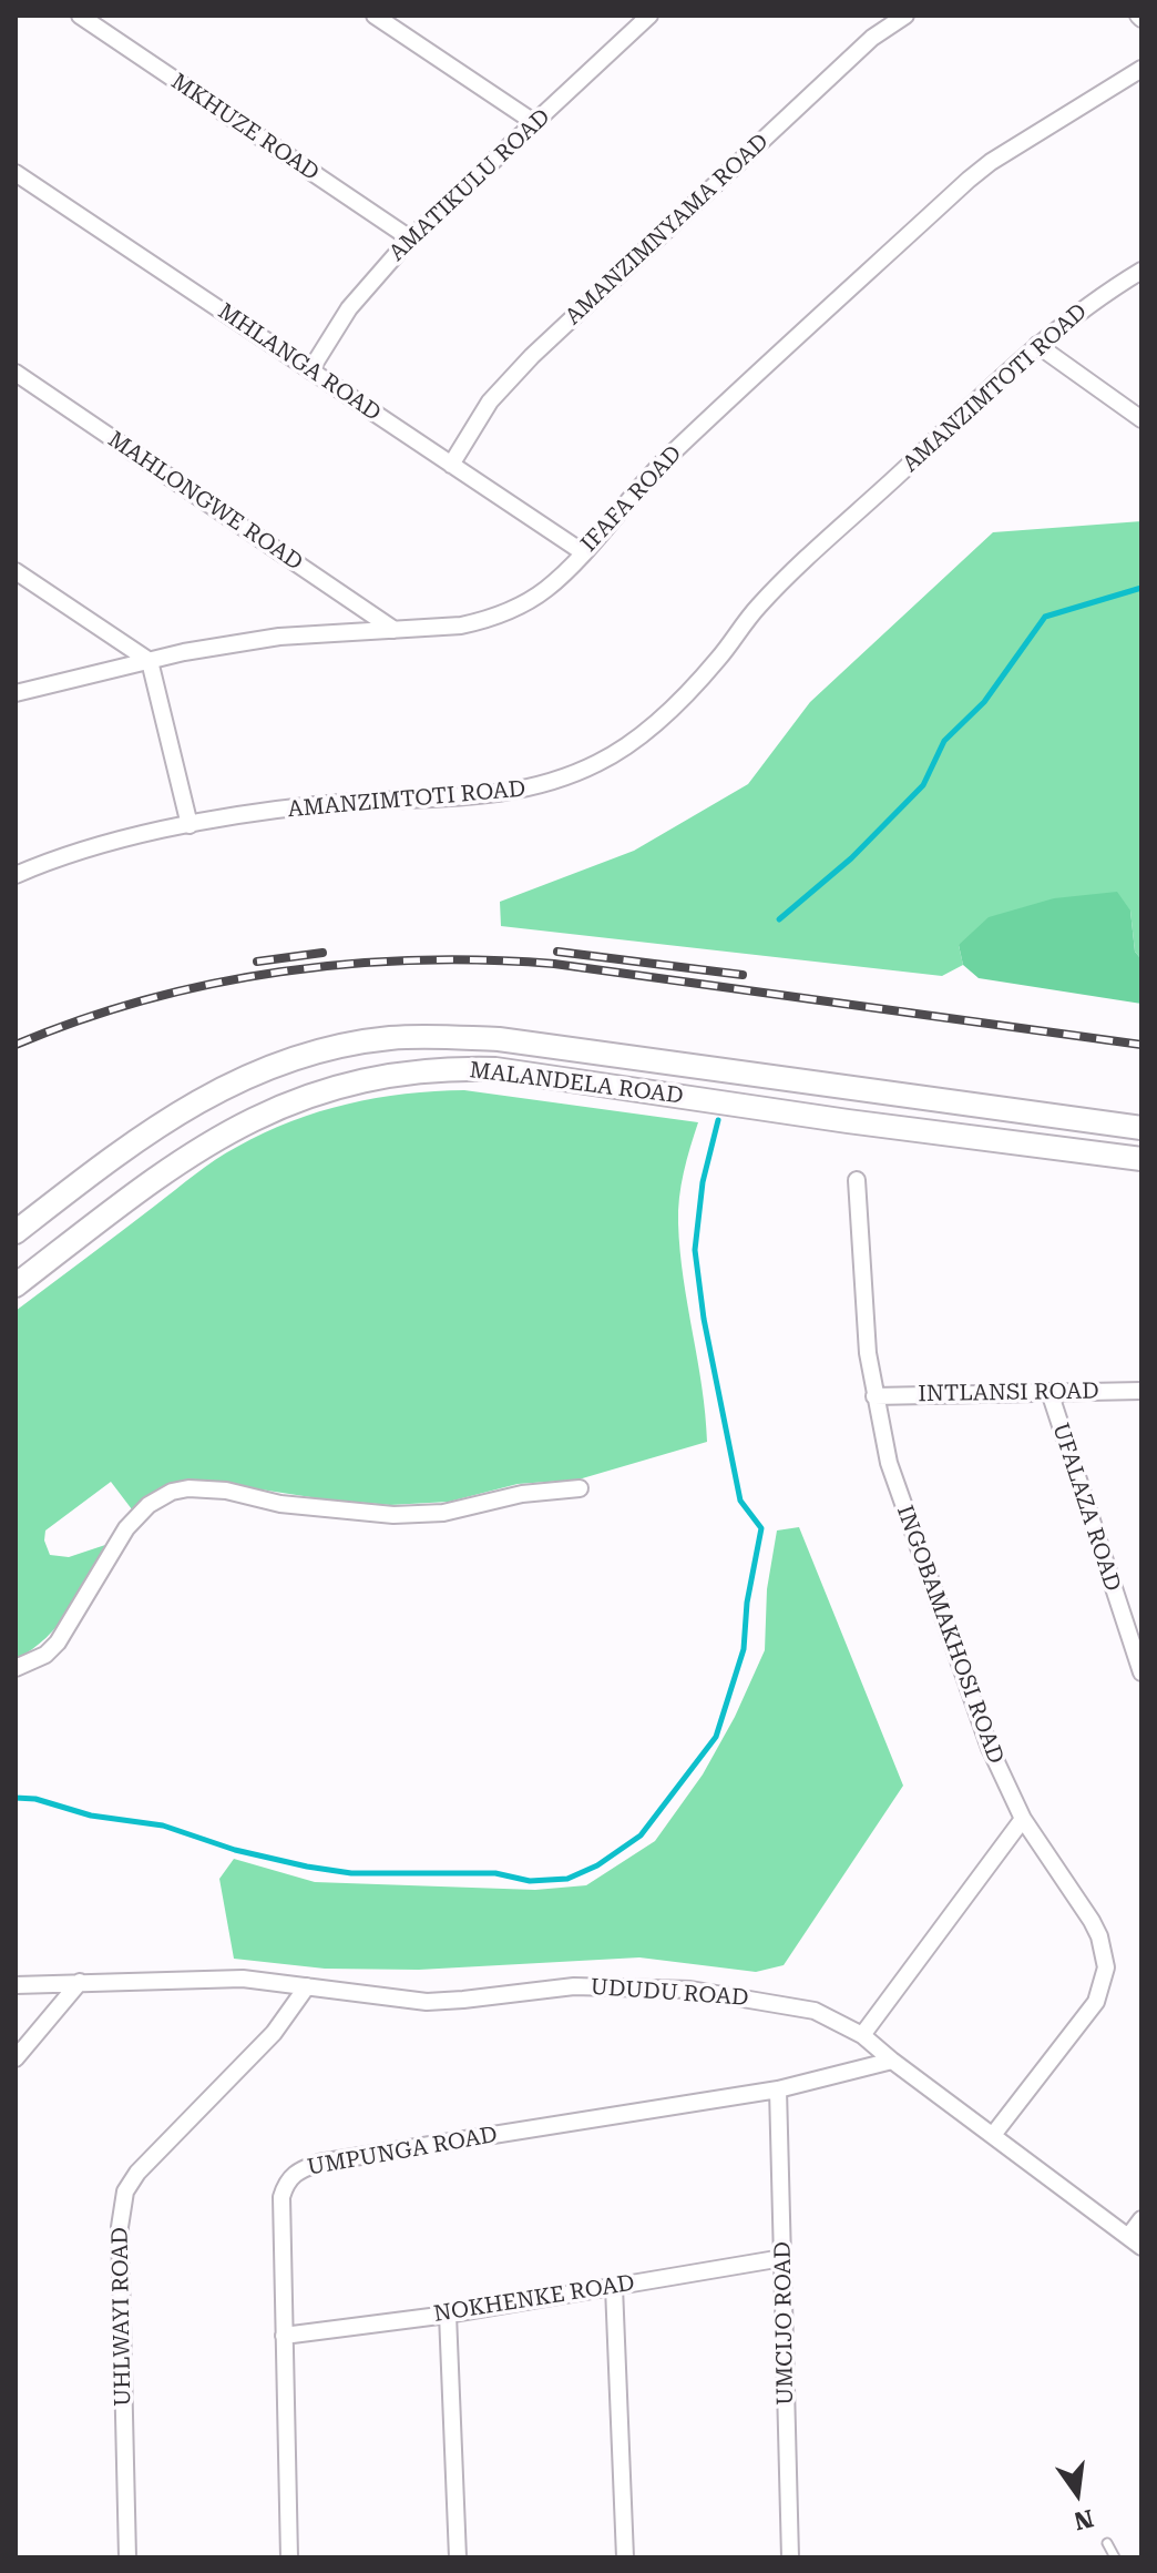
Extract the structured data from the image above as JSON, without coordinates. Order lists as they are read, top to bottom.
{
  "streets": {
    "main road": ["MALANDELA ROAD"],
    "street": [
      "MKHUZE ROAD",
      "AMATIKULU ROAD",
      "AMANZIMNYAMA ROAD",
      "MHLANGA ROAD",
      "AMANZIMTOTI ROAD",
      "IFAFA ROAD",
      "MAHLONGWE ROAD",
      "INTLANSI ROAD",
      "UFALAZA ROAD",
      "INGOBAMAKHOSI ROAD",
      "UDUDU ROAD",
      "UMPUNGA ROAD",
      "NOKHENKE ROAD",
      "UHLWAYI ROAD",
      "UMCIJO ROAD"
    ]
  },
  "crossings": [
    ["MKHUZE ROAD", "AMATIKULU ROAD"],
    ["AMATIKULU ROAD", "MHLANGA ROAD"],
    ["AMANZIMNYAMA ROAD", "MHLANGA ROAD"],
    ["MHLANGA ROAD", "IFAFA ROAD"],
    ["IFAFA ROAD", "MAHLONGWE ROAD"],
    ["INTLANSI ROAD", "UFALAZA ROAD"],
    ["INTLANSI ROAD", "INGOBAMAKHOSI ROAD"],
    ["INGOBAMAKHOSI ROAD", "UDUDU ROAD"],
    ["UDUDU ROAD", "UMPUNGA ROAD"],
    ["UDUDU ROAD", "UHLWAYI ROAD"],
    ["UMPUNGA ROAD", "NOKHENKE ROAD"],
    ["UMPUNGA ROAD", "UMCIJO ROAD"],
    ["NOKHENKE ROAD", "UMCIJO ROAD"]
  ],
  "north": "bottom"
}
